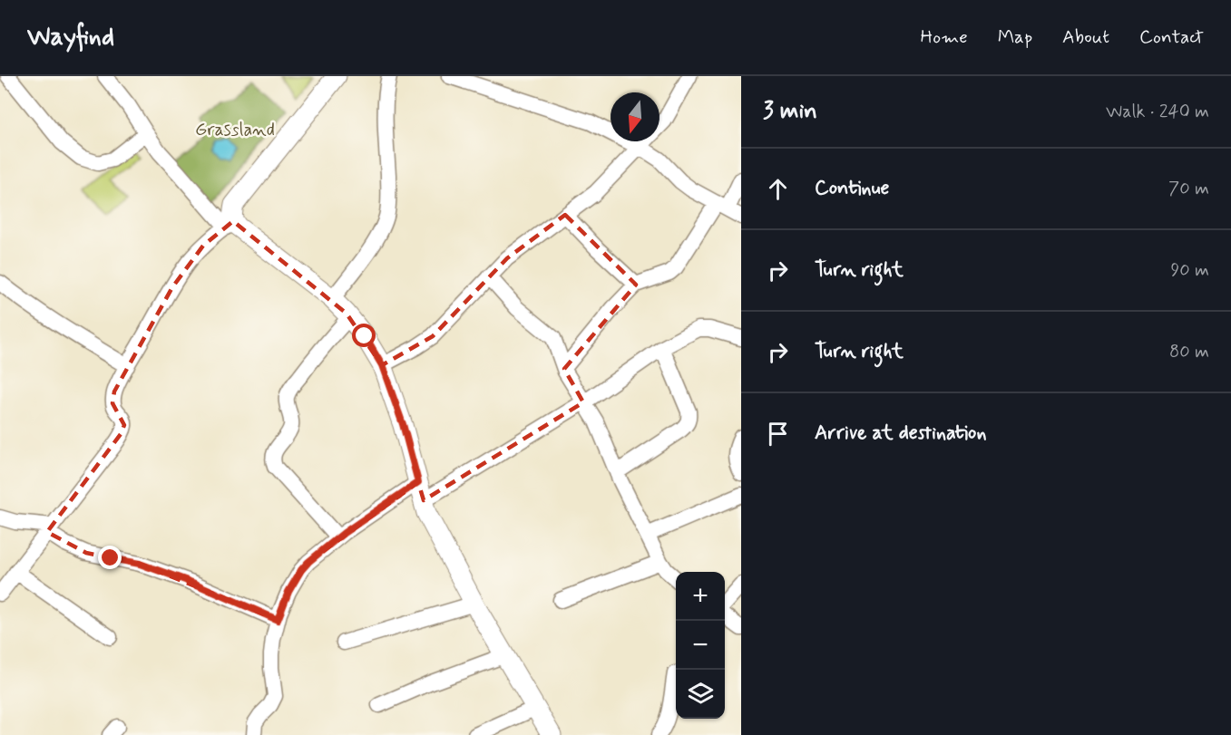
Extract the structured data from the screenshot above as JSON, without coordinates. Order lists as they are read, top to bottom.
{
  "parks": ["Grassland"],
  "north": "bottom",
  "page": {
    "header": "Wayfind",
    "nav": [
      "Home",
      "Map",
      "About",
      "Contact"
    ],
    "heading": ["3 min", "Walk · 240 m"],
    "list": [
      ["Continue", "70 m"],
      ["Turn right", "90 m"],
      ["Turn right", "80 m"],
      "Arrive at destination"
    ],
    "map_buttons": ["+", "−"]
  }
}
